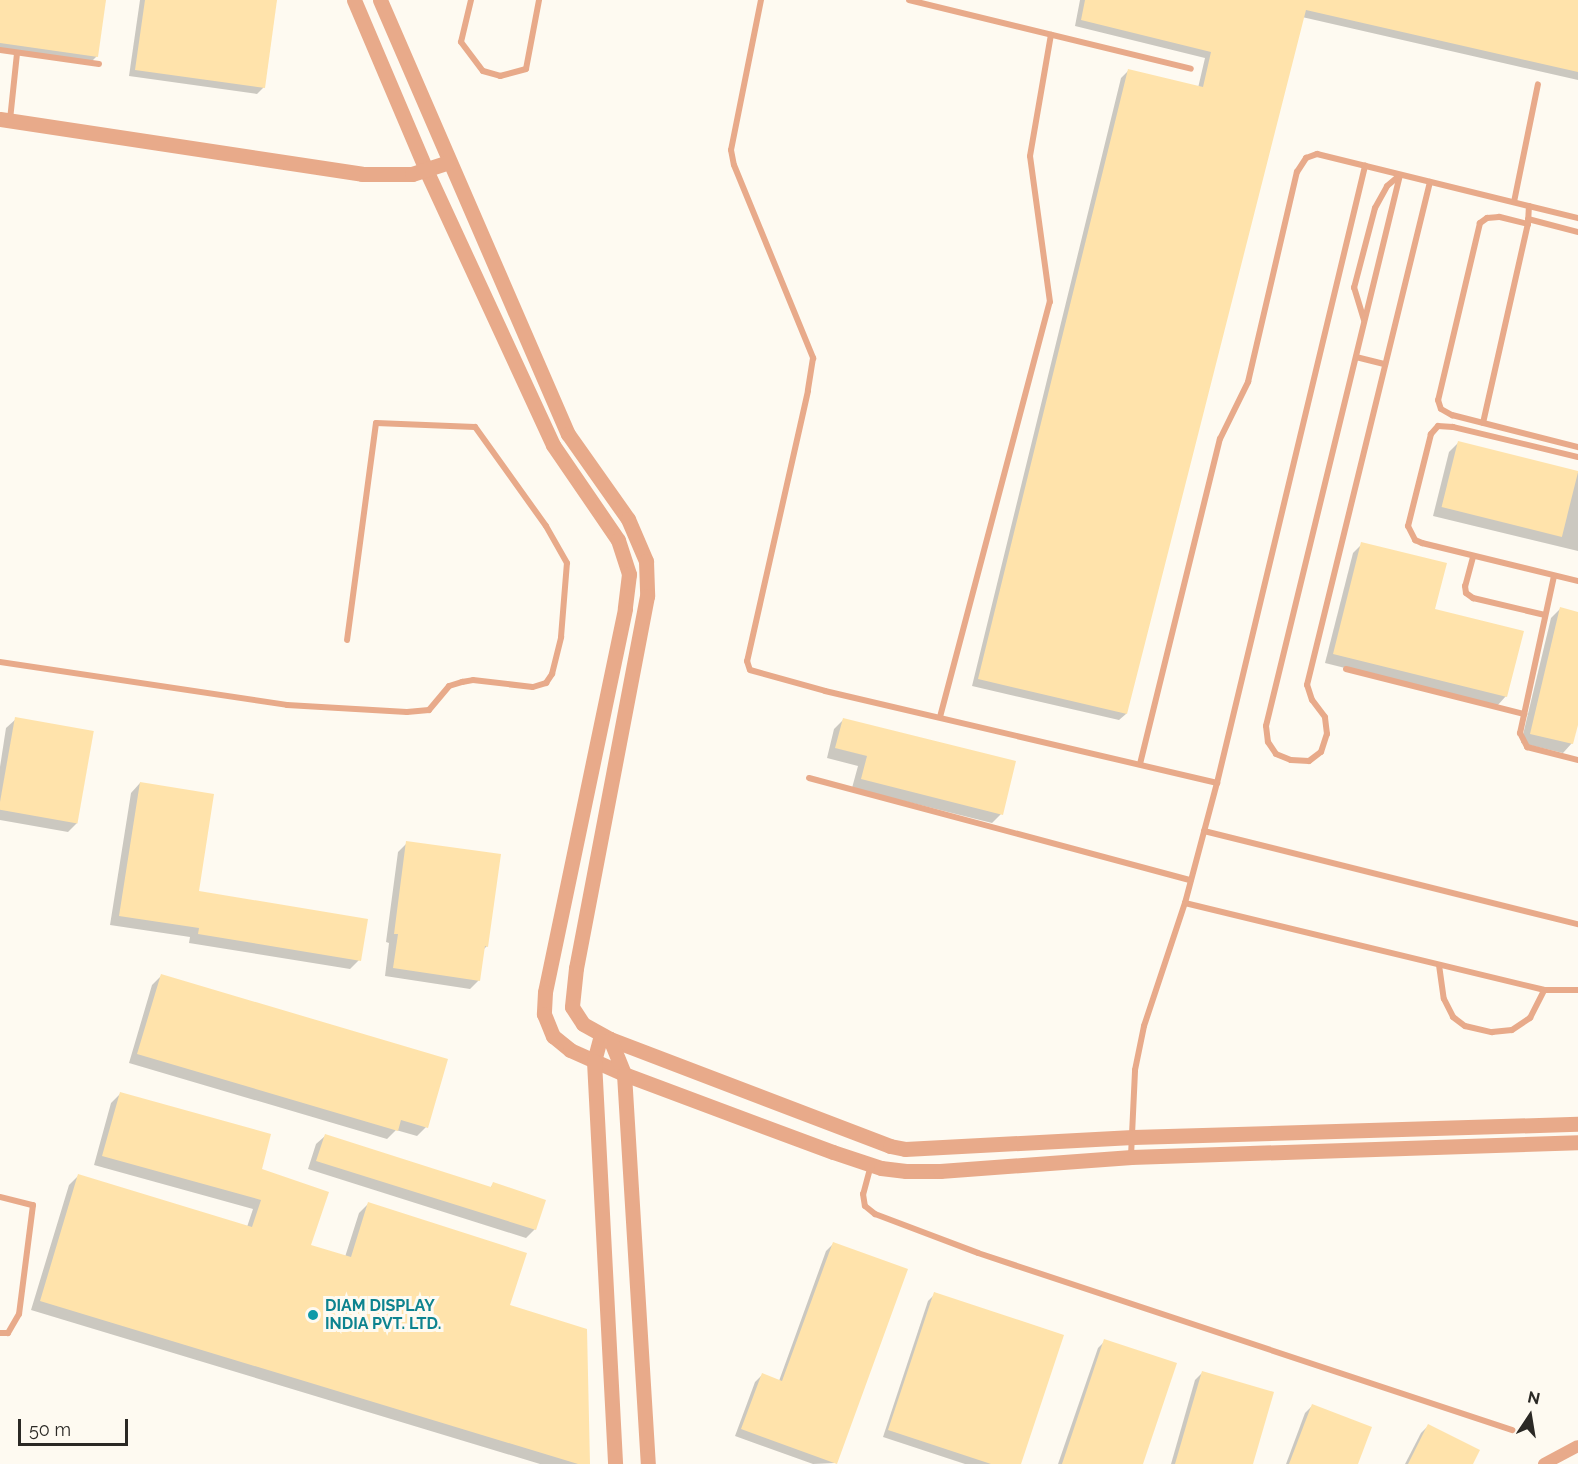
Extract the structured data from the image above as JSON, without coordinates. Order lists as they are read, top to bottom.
{
  "places": ["DIAM DISPLAY INDIA PVT. LTD."],
  "scale_bar": "50 m",
  "north": "top"
}
